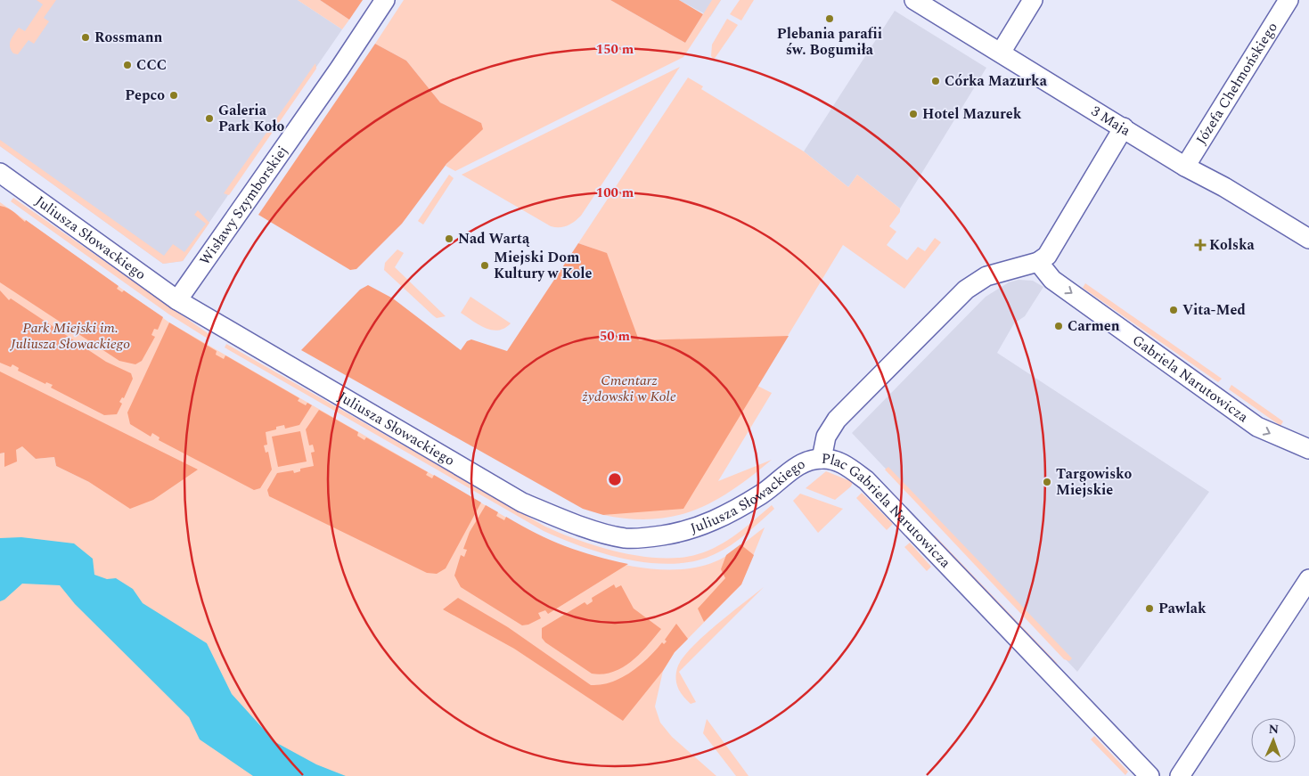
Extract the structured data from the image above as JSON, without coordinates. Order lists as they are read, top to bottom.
{
  "streets": {
    "street": [
      "Józefa Chełmońskiego",
      "3 Maja",
      "Wisławy Szymborskiej",
      "Juliusza Słowackiego",
      "Gabriela Narutowicza",
      "Plac Gabriela Narutowicza"
    ]
  },
  "crossings": [
    ["Józefa Chełmońskiego", "3 Maja"],
    ["Wisławy Szymborskiej", "Juliusza Słowackiego"],
    ["Juliusza Słowackiego", "Plac Gabriela Narutowicza"],
    ["Gabriela Narutowicza", "Plac Gabriela Narutowicza"]
  ],
  "one_way": ["Gabriela Narutowicza"],
  "parks": ["Park Miejski im. Juliusza Słowackiego", "Cmentarz żydowski w Kole"],
  "places": {
    "other": [
      "Plebania parafii św. Bogumiła",
      "Rossmann",
      "CCC",
      "Córka Mazurka",
      "Pepco",
      "Hotel Mazurek",
      "Galeria Park Koło",
      "Nad Wartą",
      "Miejski Dom Kultury w Kole",
      "Vita-Med",
      "Carmen",
      "Targowisko Miejskie",
      "Pawlak"
    ],
    "health": ["Kolska"]
  },
  "north": "top",
  "rings": ["150 m", "100 m", "50 m"]
}
